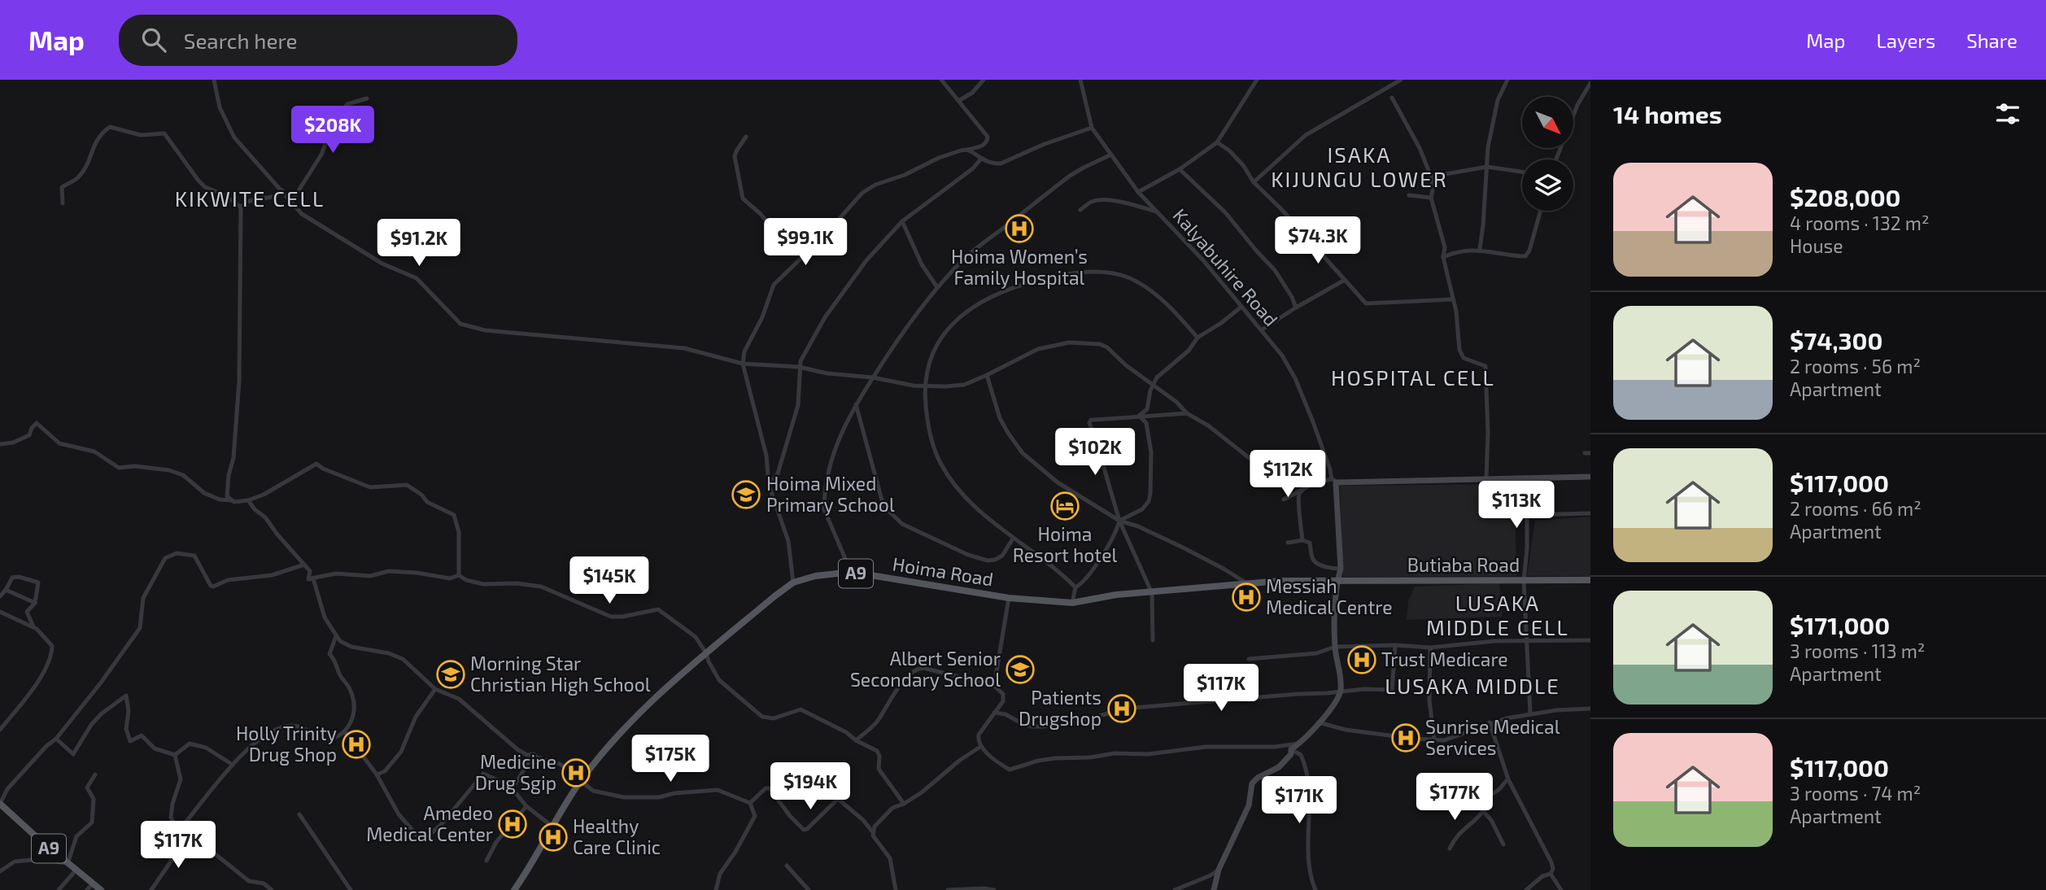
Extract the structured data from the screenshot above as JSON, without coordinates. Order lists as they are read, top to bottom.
{
  "streets": {
    "main road": ["Butiaba Road", "Hoima Road", "A9"],
    "street": ["Kalyabuhire Road"]
  },
  "crossings": [
    ["Butiaba Road", "Hoima Road"]
  ],
  "districts": [
    "ISAKA KIJUNGU LOWER",
    "KIKWITE CELL",
    "HOSPITAL CELL",
    "LUSAKA MIDDLE CELL",
    "LUSAKA MIDDLE"
  ],
  "places": {
    "hospital": [
      "Hoima Women’s Family Hospital",
      "Messiah Medical Centre",
      "Trust Medicare",
      "Patients Drugshop",
      "Sunrise Medical Services",
      "Holly Trinity Drug Shop",
      "Medicine Drug Sgip",
      "Amedeo Medical Center",
      "Healthy Care Clinic"
    ],
    "school or university": ["Hoima Mixed Primary School", "Albert Senior Secondary School", "Morning Star Christian High School"],
    "hotel": ["Hoima Resort hotel"]
  },
  "north": "bottom right",
  "page": {
    "header": "Map",
    "search": "Search here",
    "nav": ["Map", "Layers", "Share"],
    "heading": "14 homes",
    "price": [
      "$208K",
      "$74.3K",
      "$99.1K",
      "$91.2K",
      "$102K",
      "$112K",
      "$113K",
      "$145K",
      "$117K",
      "$175K",
      "$194K",
      "$177K",
      "$171K",
      "$117K"
    ],
    "list": [
      {
        "name": "$208,000",
        "note": "4 rooms · 132 m² · House"
      },
      {
        "name": "$74,300",
        "note": "2 rooms · 56 m² · Apartment"
      },
      {
        "name": "$117,000",
        "note": "2 rooms · 66 m² · Apartment"
      },
      {
        "name": "$171,000",
        "note": "3 rooms · 113 m² · Apartment"
      },
      {
        "name": "$117,000",
        "note": "3 rooms · 74 m² · Apartment"
      }
    ]
  }
}
